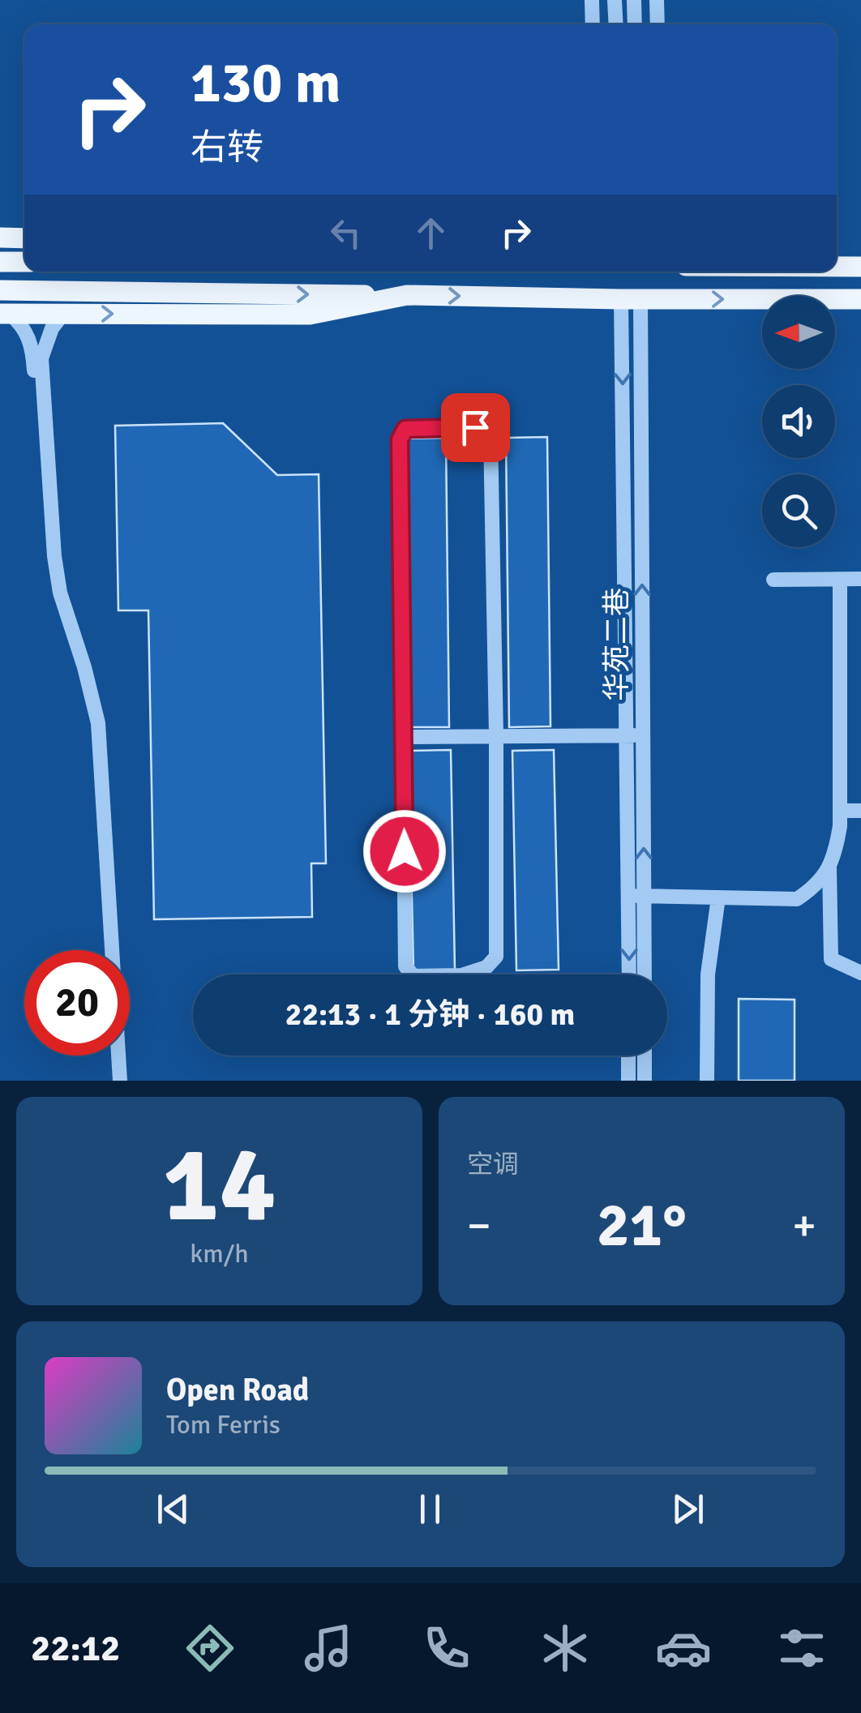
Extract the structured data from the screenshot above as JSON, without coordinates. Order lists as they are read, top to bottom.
{
  "streets": {
    "street": ["华苑二巷"]
  },
  "north": "left",
  "page": {
    "turn": ["130 m", "右转"],
    "limit": "20",
    "trip": "22:13 · 1 分钟 · 160 m",
    "tile": [
      ["14", "km/h"],
      "空调"
    ],
    "heat": ["−", "21°", "+"],
    "song": ["Open Road", "Tom Ferris"],
    "tabs": "22:12"
  }
}
